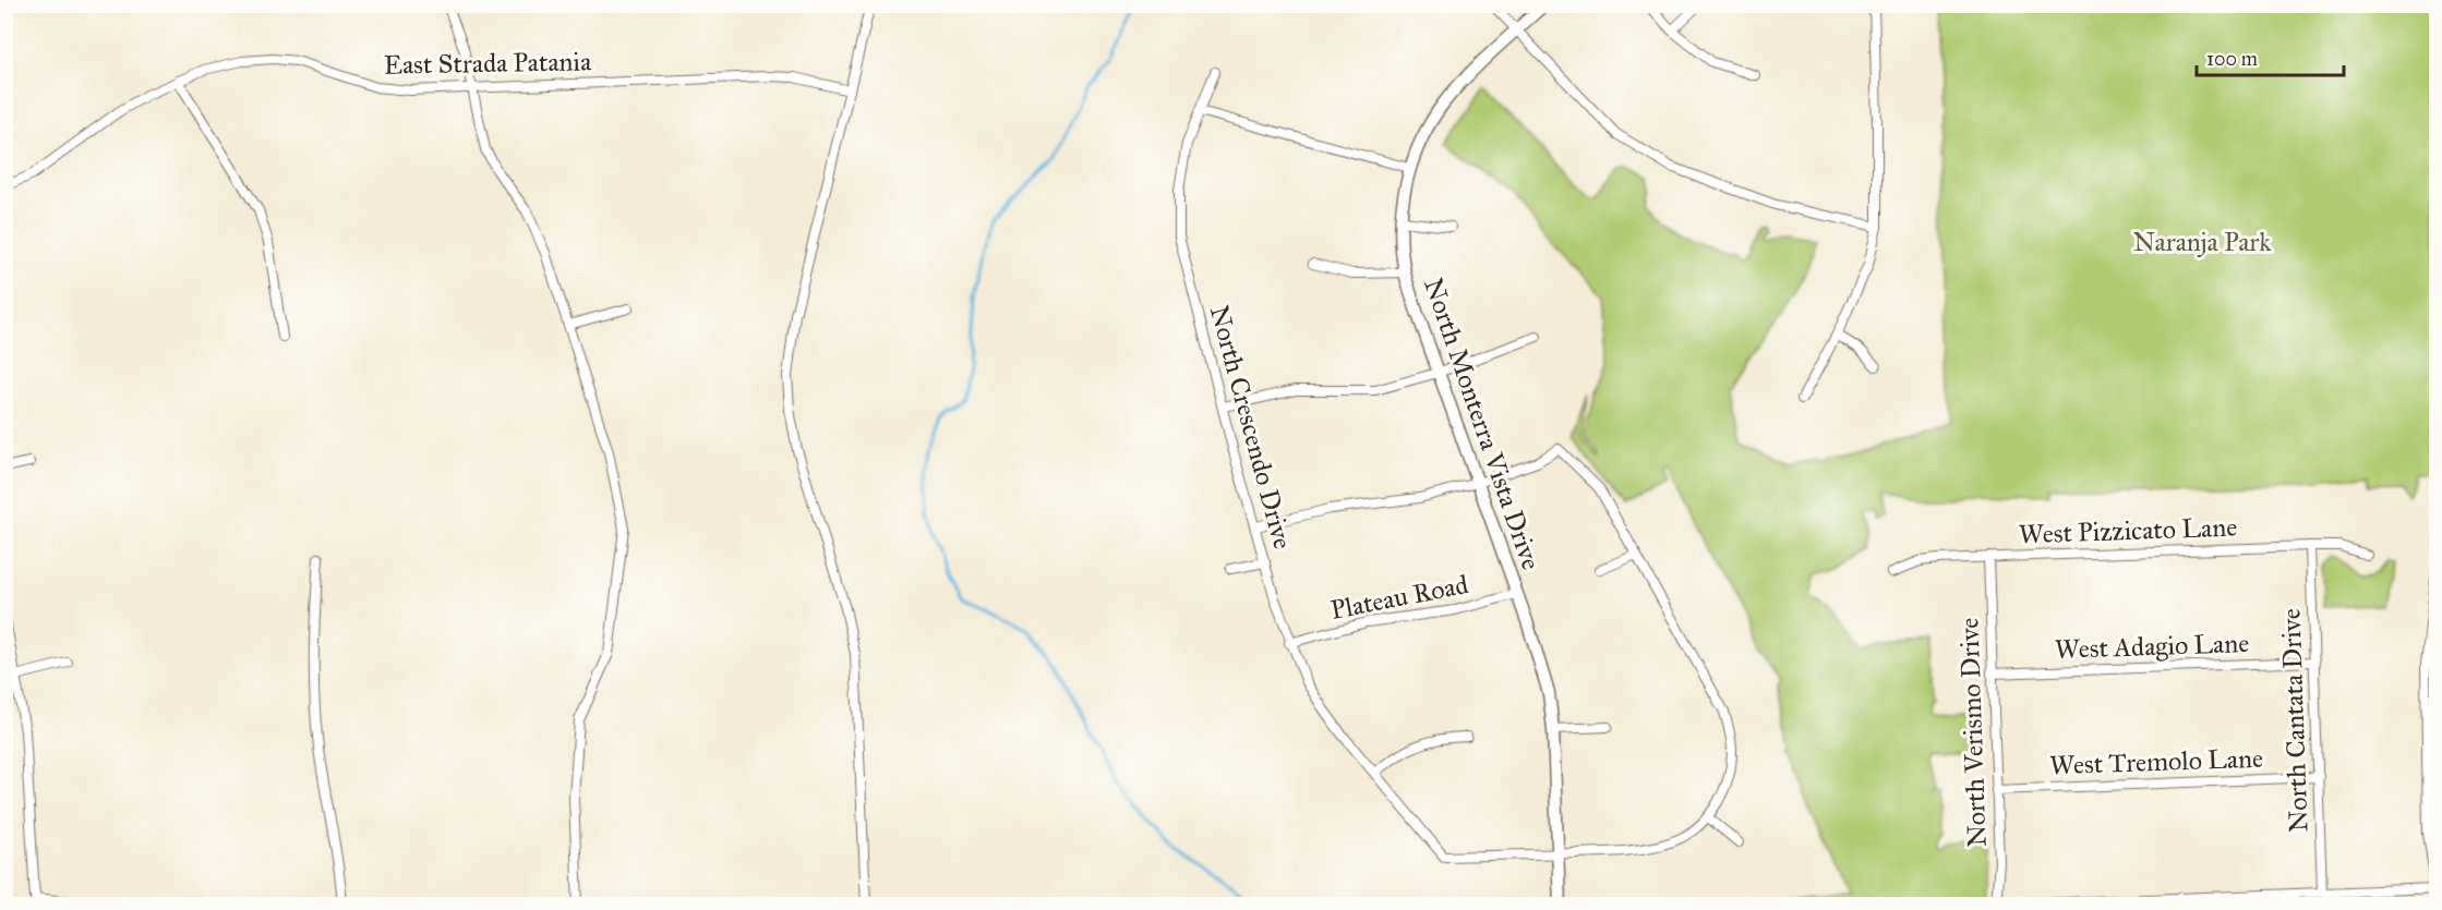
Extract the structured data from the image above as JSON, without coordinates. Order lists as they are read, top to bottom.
{
  "streets": {
    "street": [
      "East Strada Patania",
      "North Monterra Vista Drive",
      "North Crescendo Drive",
      "West Pizzicato Lane",
      "Plateau Road",
      "West Adagio Lane",
      "North Cantata Drive",
      "North Verismo Drive",
      "West Tremolo Lane"
    ]
  },
  "crossings": [
    ["North Monterra Vista Drive", "North Crescendo Drive"],
    ["North Monterra Vista Drive", "Plateau Road"],
    ["North Crescendo Drive", "Plateau Road"],
    ["West Pizzicato Lane", "North Cantata Drive"],
    ["West Pizzicato Lane", "North Verismo Drive"],
    ["West Adagio Lane", "North Cantata Drive"],
    ["West Adagio Lane", "North Verismo Drive"],
    ["North Cantata Drive", "West Tremolo Lane"],
    ["North Verismo Drive", "West Tremolo Lane"]
  ],
  "parks": ["Naranja Park"],
  "scale_bar": "100 m"
}
